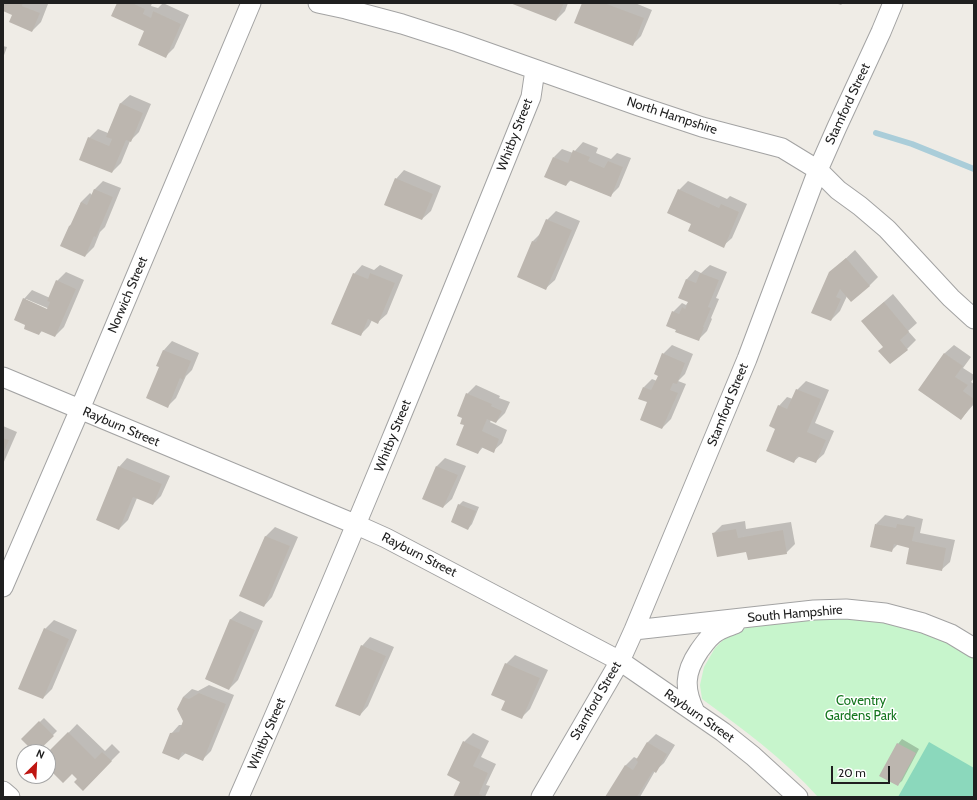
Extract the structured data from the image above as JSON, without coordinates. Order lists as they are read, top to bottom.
{
  "streets": {
    "street": [
      "Stamford Street",
      "North Hampshire",
      "Whitby Street",
      "Norwich Street",
      "Rayburn Street",
      "South Hampshire"
    ]
  },
  "crossings": [
    ["Stamford Street", "North Hampshire"],
    ["Stamford Street", "Rayburn Street"],
    ["Stamford Street", "South Hampshire"],
    ["North Hampshire", "Whitby Street"],
    ["Whitby Street", "Rayburn Street"],
    ["Norwich Street", "Rayburn Street"]
  ],
  "parks": ["Coventry Gardens Park"],
  "scale_bar": "20 m",
  "north": "top right"
}
